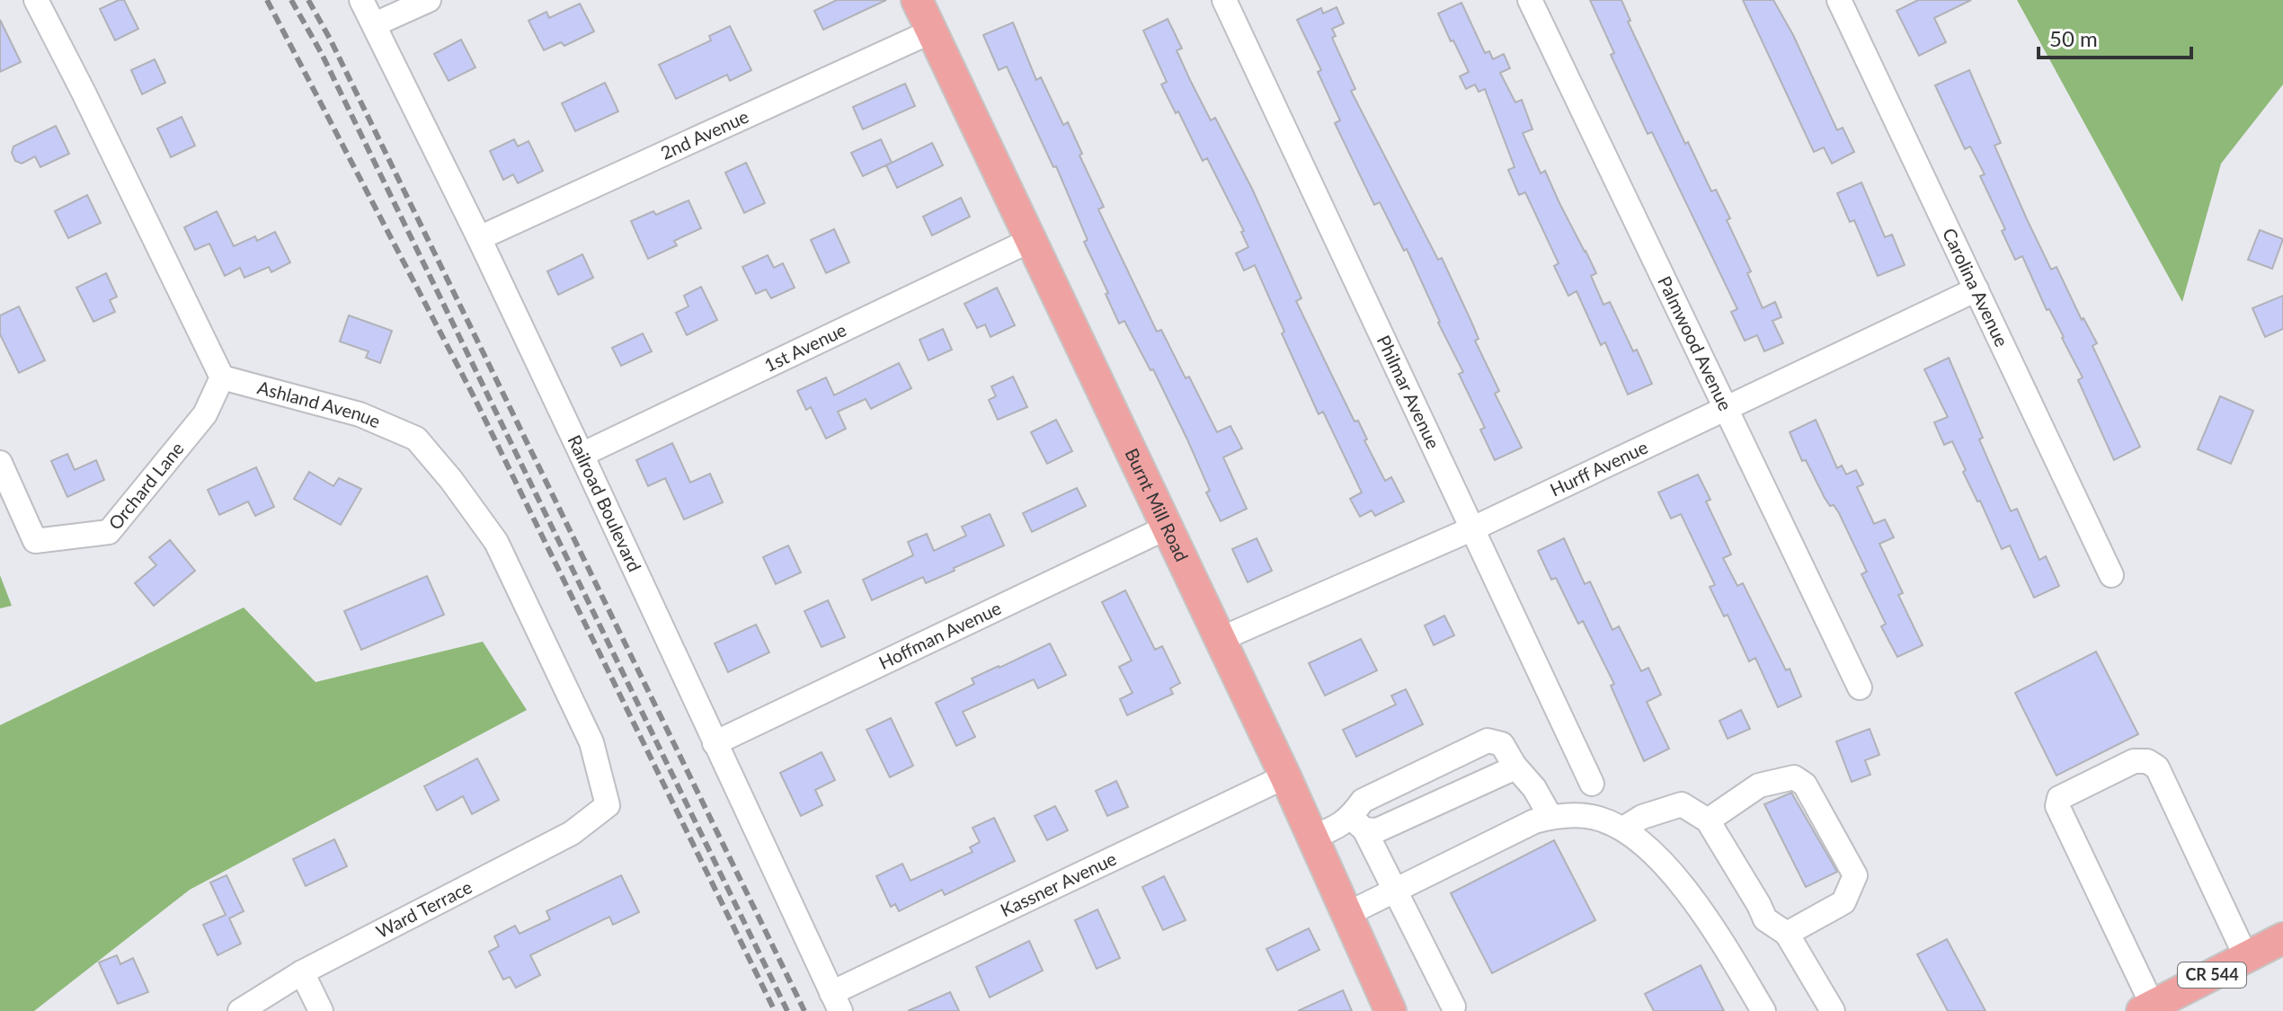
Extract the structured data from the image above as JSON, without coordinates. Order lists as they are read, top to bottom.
{
  "streets": {
    "main road": ["Burnt Mill Road", "CR 544"],
    "street": [
      "2nd Avenue",
      "Carolina Avenue",
      "Palmwood Avenue",
      "1st Avenue",
      "Philmar Avenue",
      "Ashland Avenue",
      "Hurff Avenue",
      "Orchard Lane",
      "Railroad Boulevard",
      "Hoffman Avenue",
      "Kassner Avenue",
      "Ward Terrace"
    ]
  },
  "crossings": [
    ["2nd Avenue", "Railroad Boulevard"],
    ["2nd Avenue", "Burnt Mill Road"],
    ["Carolina Avenue", "Hurff Avenue"],
    ["Palmwood Avenue", "Hurff Avenue"],
    ["1st Avenue", "Railroad Boulevard"],
    ["1st Avenue", "Burnt Mill Road"],
    ["Philmar Avenue", "Hurff Avenue"],
    ["Ashland Avenue", "Orchard Lane"],
    ["Ashland Avenue", "Ward Terrace"],
    ["Hurff Avenue", "Burnt Mill Road"],
    ["Railroad Boulevard", "Hoffman Avenue"],
    ["Railroad Boulevard", "Kassner Avenue"],
    ["Burnt Mill Road", "Hoffman Avenue"],
    ["Burnt Mill Road", "Kassner Avenue"]
  ],
  "scale_bar": "50 m"
}
